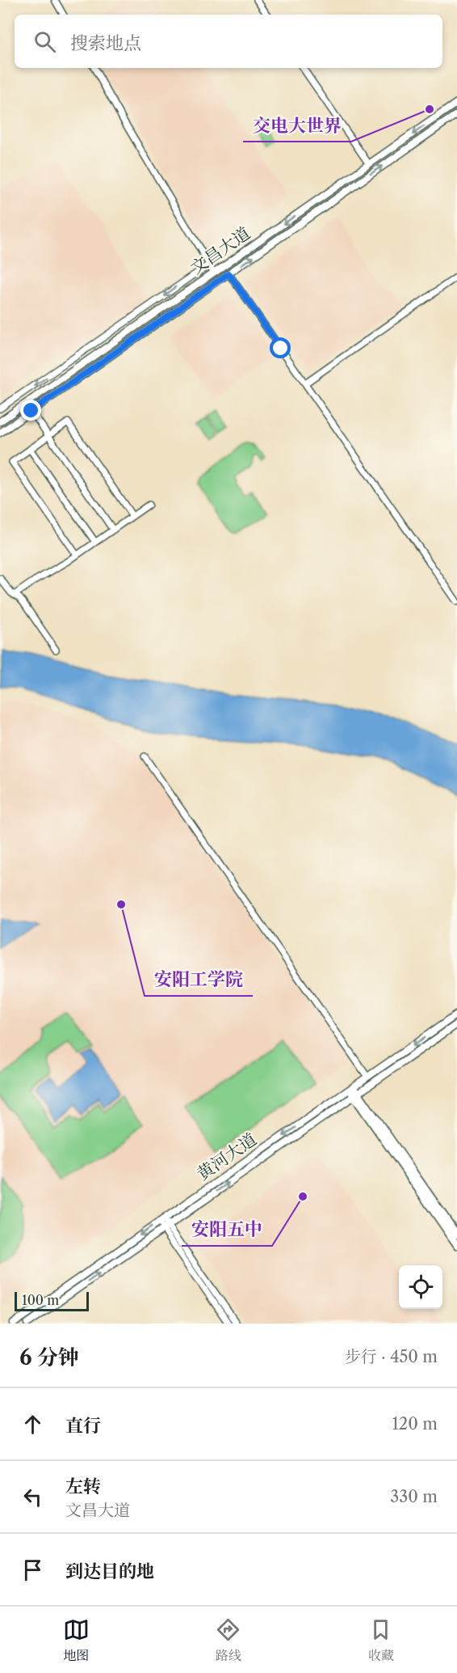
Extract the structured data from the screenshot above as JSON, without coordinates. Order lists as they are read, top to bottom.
{
  "streets": {
    "main road": ["文昌大道", "黄河大道"]
  },
  "places": ["交电大世界", "安阳工学院", "安阳五中"],
  "scale_bar": "100 m",
  "page": {
    "search": "搜索地点",
    "scale": "100 m",
    "heading": ["6 分钟", "步行 · 450 m"],
    "list": [
      ["直行", "120 m"],
      ["左转", "文昌大道", "330 m"],
      "到达目的地"
    ],
    "nav": ["地图", "路线", "收藏"]
  }
}
